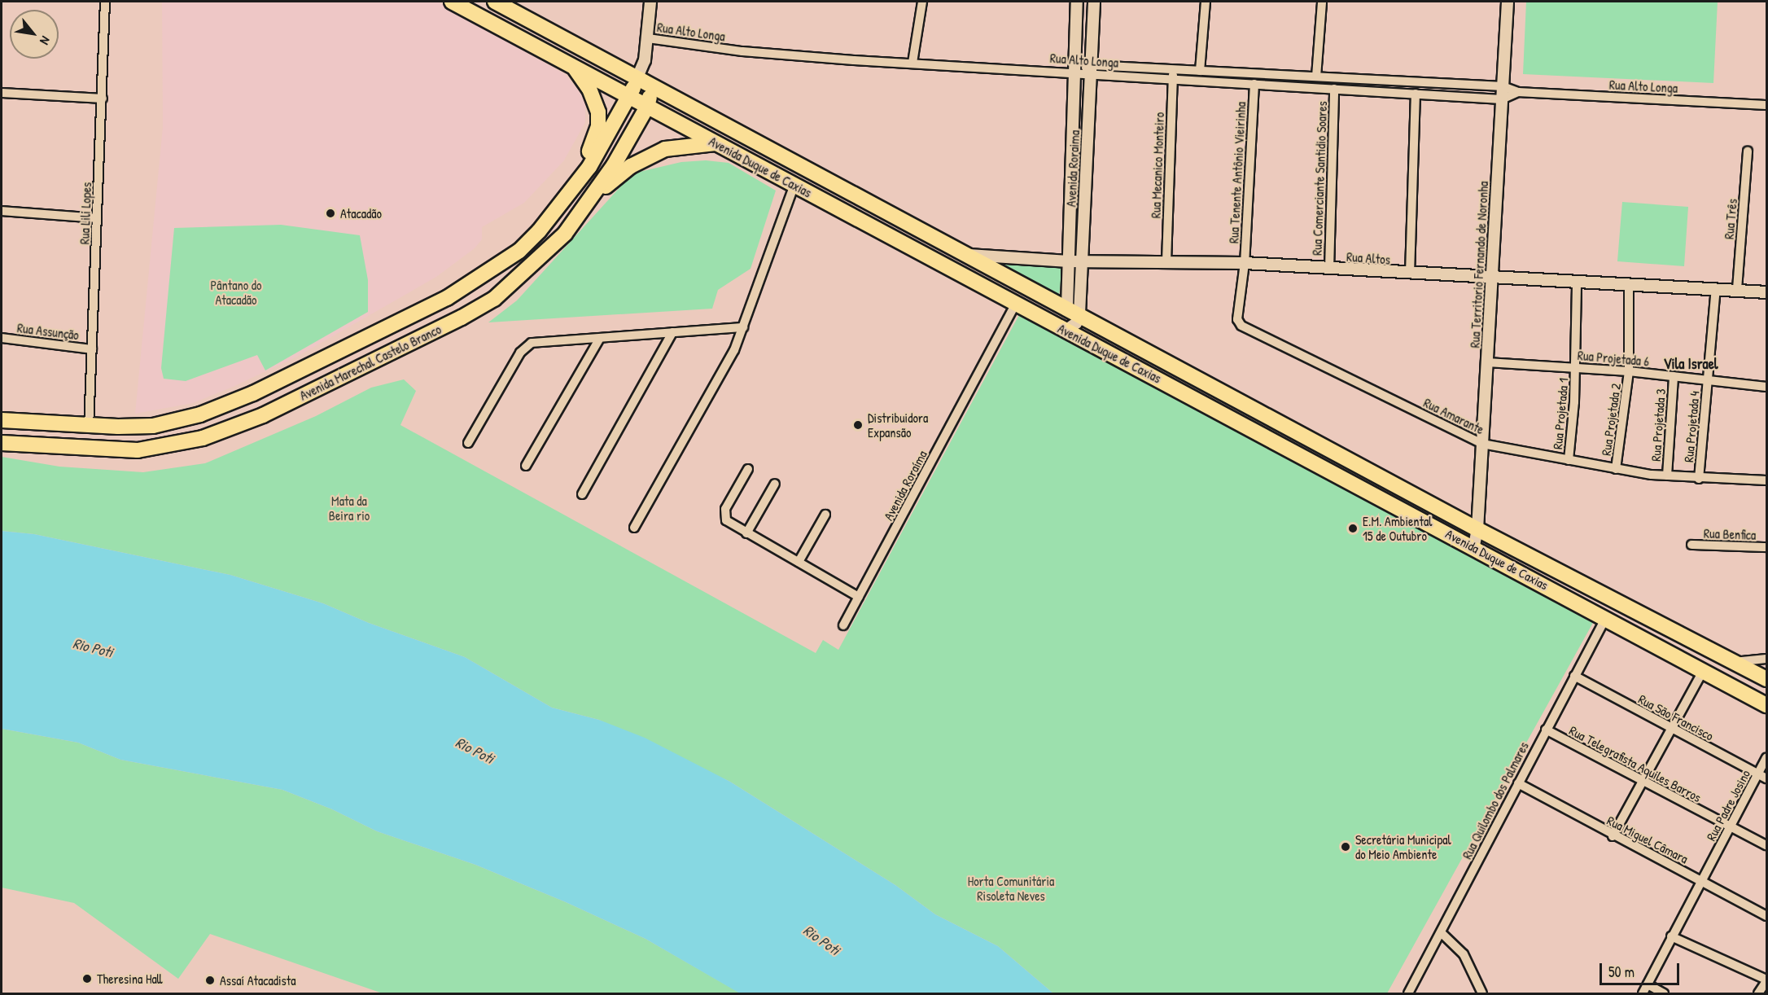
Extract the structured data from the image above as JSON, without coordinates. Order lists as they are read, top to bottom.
{
  "streets": {
    "main road": ["Avenida Duque de Caxias", "Avenida Marechal Castelo Branco"],
    "street": [
      "Rua Alto Longa",
      "Rua Mecanico Monteiro",
      "Avenida Roraima",
      "Rua Tenente Antônio Vieirinha",
      "Rua Comerciante Santidio Soares",
      "Rua Lili Lopes",
      "Rua Três",
      "Rua Altos",
      "Rua Territorio Fernando de Noronha",
      "Rua Assunção",
      "Rua Projetada 6",
      "Rua Projetada 1",
      "Rua Amarante",
      "Rua Projetada 2",
      "Rua Projetada 3",
      "Rua Projetada 4",
      "Avenida Roraíma",
      "Rua Benfica",
      "Rua São Francisco",
      "Rua Telegrafista Aquiles Barros",
      "Rua Quilombo dos Palmares",
      "Rua Padre Josino",
      "Rua Miguel Câmara"
    ]
  },
  "crossings": [
    ["Rua Alto Longa", "Rua Mecanico Monteiro"],
    ["Rua Alto Longa", "Avenida Roraima"],
    ["Rua Alto Longa", "Rua Tenente Antônio Vieirinha"],
    ["Rua Alto Longa", "Rua Comerciante Santidio Soares"],
    ["Rua Alto Longa", "Rua Territorio Fernando de Noronha"],
    ["Rua Mecanico Monteiro", "Rua Altos"],
    ["Avenida Duque de Caxias", "Avenida Roraima"],
    ["Avenida Duque de Caxias", "Rua Altos"],
    ["Avenida Duque de Caxias", "Rua Territorio Fernando de Noronha"],
    ["Avenida Duque de Caxias", "Avenida Marechal Castelo Branco"],
    ["Avenida Duque de Caxias", "Avenida Roraíma"],
    ["Avenida Duque de Caxias", "Rua Quilombo dos Palmares"],
    ["Avenida Roraima", "Rua Altos"],
    ["Rua Tenente Antônio Vieirinha", "Rua Altos"],
    ["Rua Tenente Antônio Vieirinha", "Rua Amarante"],
    ["Rua Comerciante Santidio Soares", "Rua Altos"],
    ["Rua Lili Lopes", "Rua Assunção"],
    ["Rua Lili Lopes", "Avenida Marechal Castelo Branco"],
    ["Rua Três", "Rua Altos"],
    ["Rua Altos", "Rua Territorio Fernando de Noronha"],
    ["Rua Altos", "Rua Projetada 1"],
    ["Rua Altos", "Rua Amarante"],
    ["Rua Altos", "Rua Projetada 2"],
    ["Rua Altos", "Rua Projetada 4"],
    ["Rua Territorio Fernando de Noronha", "Rua Projetada 6"],
    ["Rua Territorio Fernando de Noronha", "Rua Amarante"],
    ["Rua Projetada 6", "Rua Projetada 1"],
    ["Rua Projetada 6", "Rua Projetada 2"],
    ["Rua Projetada 6", "Rua Projetada 3"],
    ["Rua Projetada 6", "Rua Projetada 4"],
    ["Rua Projetada 1", "Rua Amarante"],
    ["Rua Amarante", "Rua Projetada 2"],
    ["Rua Amarante", "Rua Projetada 3"],
    ["Rua Amarante", "Rua Projetada 4"],
    ["Rua São Francisco", "Rua Quilombo dos Palmares"],
    ["Rua São Francisco", "Rua Padre Josino"],
    ["Rua Telegrafista Aquiles Barros", "Rua Quilombo dos Palmares"],
    ["Rua Telegrafista Aquiles Barros", "Rua Padre Josino"],
    ["Rua Quilombo dos Palmares", "Rua Miguel Câmara"],
    ["Rua Padre Josino", "Rua Miguel Câmara"]
  ],
  "districts": ["Vila Israel"],
  "water": ["Rio Poti"],
  "parks": ["Pântano do Atacadão", "Mata da Beira rio", "Horta Comunitária Risoleta Neves"],
  "places": [
    "Atacadão",
    "Distribuidora Expansão",
    "E.M. Ambiental 15 de Outubro",
    "Secretária Municipal do Meio Ambiente",
    "Theresina Hall",
    "Assaí Atacadista"
  ],
  "scale_bar": "50 m",
  "north": "bottom right"
}
